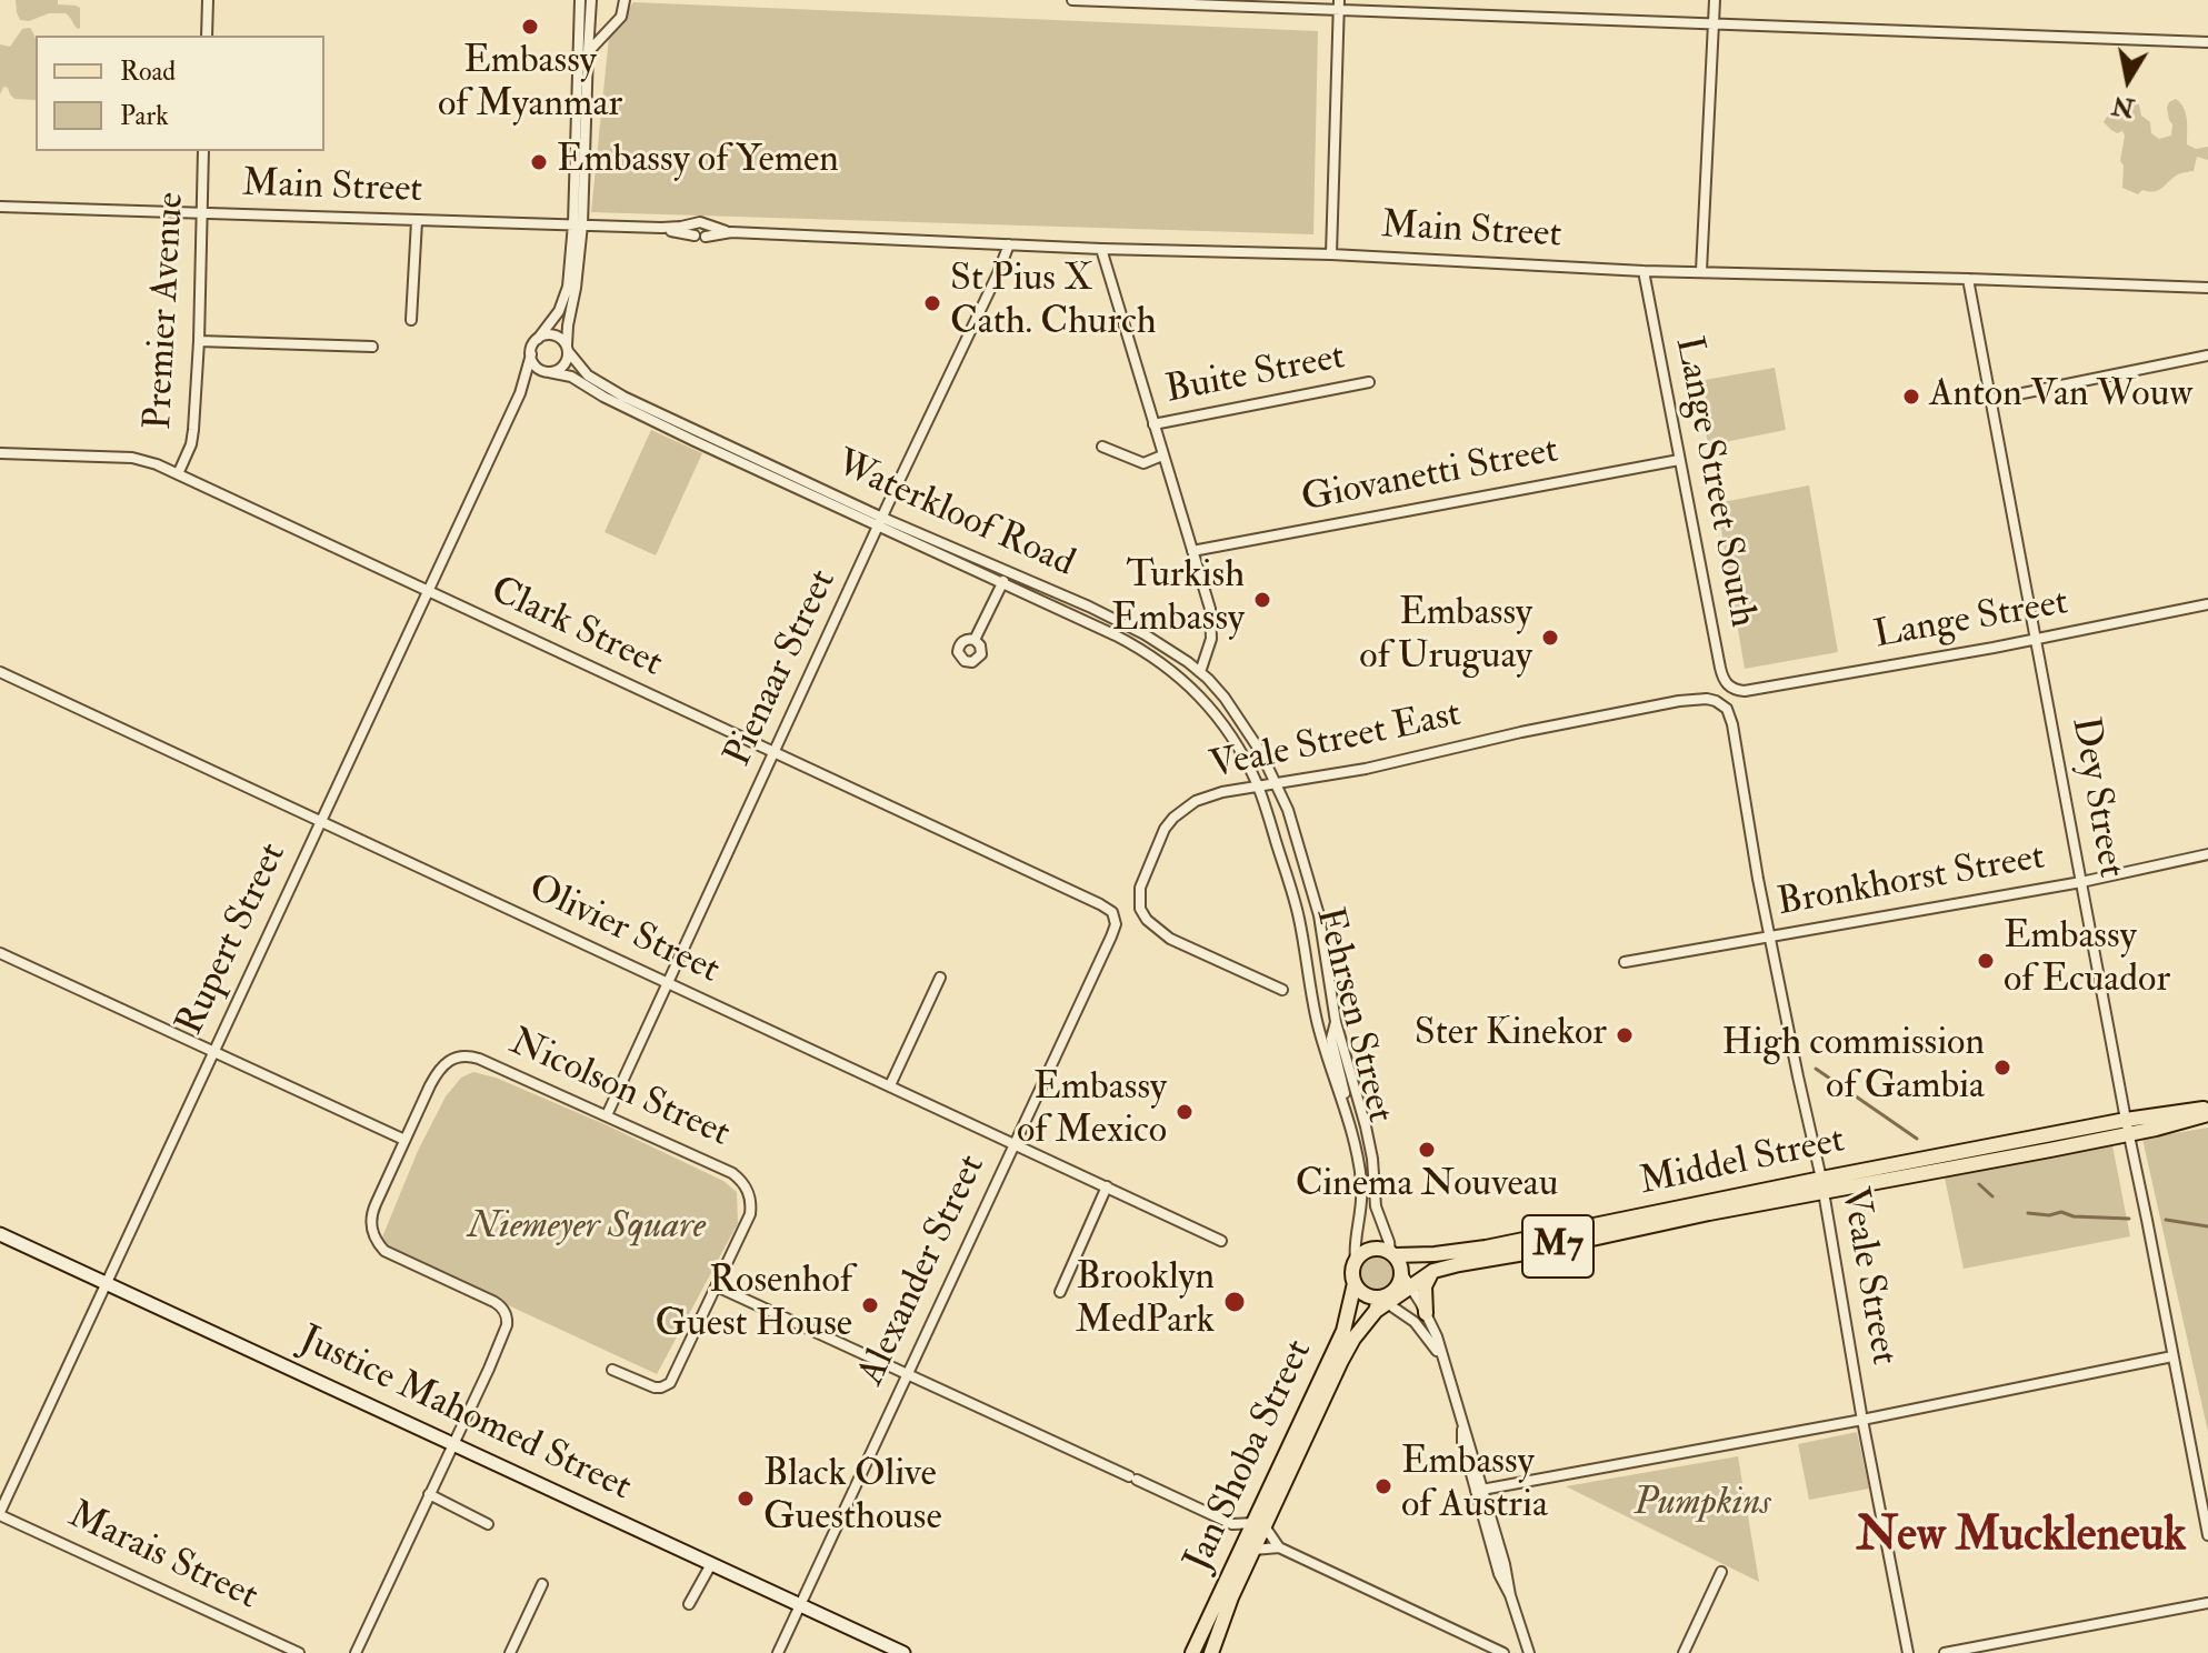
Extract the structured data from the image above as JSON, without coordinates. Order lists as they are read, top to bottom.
{
  "streets": {
    "main road": [
      "Middel Street",
      "M7",
      "Justice Mahomed Street",
      "Jan Shoba Street"
    ],
    "street": [
      "Main Street",
      "Premier Avenue",
      "Buite Street",
      "Giovanetti Street",
      "Lange Street South",
      "Waterkloof Road",
      "Lange Street",
      "Clark Street",
      "Pienaar Street",
      "Veale Street East",
      "Dey Street",
      "Bronkhorst Street",
      "Olivier Street",
      "Rupert Street",
      "Fehrsen Street",
      "Nicolson Street",
      "Alexander Street",
      "Veale Street",
      "Marais Street"
    ]
  },
  "crossings": [
    ["Main Street", "Premier Avenue"],
    ["Main Street", "Lange Street South"],
    ["Main Street", "Pienaar Street"],
    ["Main Street", "Dey Street"],
    ["Premier Avenue", "Clark Street"],
    ["Giovanetti Street", "Lange Street South"],
    ["Lange Street South", "Lange Street"],
    ["Waterkloof Road", "Pienaar Street"],
    ["Waterkloof Road", "Veale Street East"],
    ["Waterkloof Road", "Rupert Street"],
    ["Waterkloof Road", "Fehrsen Street"],
    ["Lange Street", "Dey Street"],
    ["Clark Street", "Pienaar Street"],
    ["Clark Street", "Rupert Street"],
    ["Clark Street", "Alexander Street"],
    ["Pienaar Street", "Olivier Street"],
    ["Pienaar Street", "Nicolson Street"],
    ["Veale Street East", "Fehrsen Street"],
    ["Veale Street East", "Veale Street"],
    ["Dey Street", "Bronkhorst Street"],
    ["Dey Street", "Middel Street"],
    ["Bronkhorst Street", "Veale Street"],
    ["Olivier Street", "Rupert Street"],
    ["Olivier Street", "Alexander Street"],
    ["Rupert Street", "Justice Mahomed Street"],
    ["Rupert Street", "Marais Street"],
    ["Fehrsen Street", "Middel Street"],
    ["Fehrsen Street", "M7"],
    ["Fehrsen Street", "Jan Shoba Street"],
    ["Nicolson Street", "Justice Mahomed Street"],
    ["Middel Street", "M7"],
    ["Middel Street", "Veale Street"],
    ["Middel Street", "Jan Shoba Street"],
    ["M7", "Jan Shoba Street"],
    ["Alexander Street", "Justice Mahomed Street"]
  ],
  "districts": ["New Muckleneuk"],
  "parks": ["Niemeyer Square", "Pumpkins"],
  "places": [
    "Embassy of Myanmar",
    "Embassy of Yemen",
    "St Pius X Cath. Church",
    "Anton Van Wouw",
    "Turkish Embassy",
    "Embassy of Uruguay",
    "Embassy of Ecuador",
    "Ster Kinekor",
    "High commission of Gambia",
    "Embassy of Mexico",
    "Cinema Nouveau",
    "Brooklyn MedPark",
    "Rosenhof Guest House",
    "Embassy of Austria",
    "Black Olive Guesthouse"
  ],
  "legend": ["Road", "Park"],
  "north": "bottom"
}
